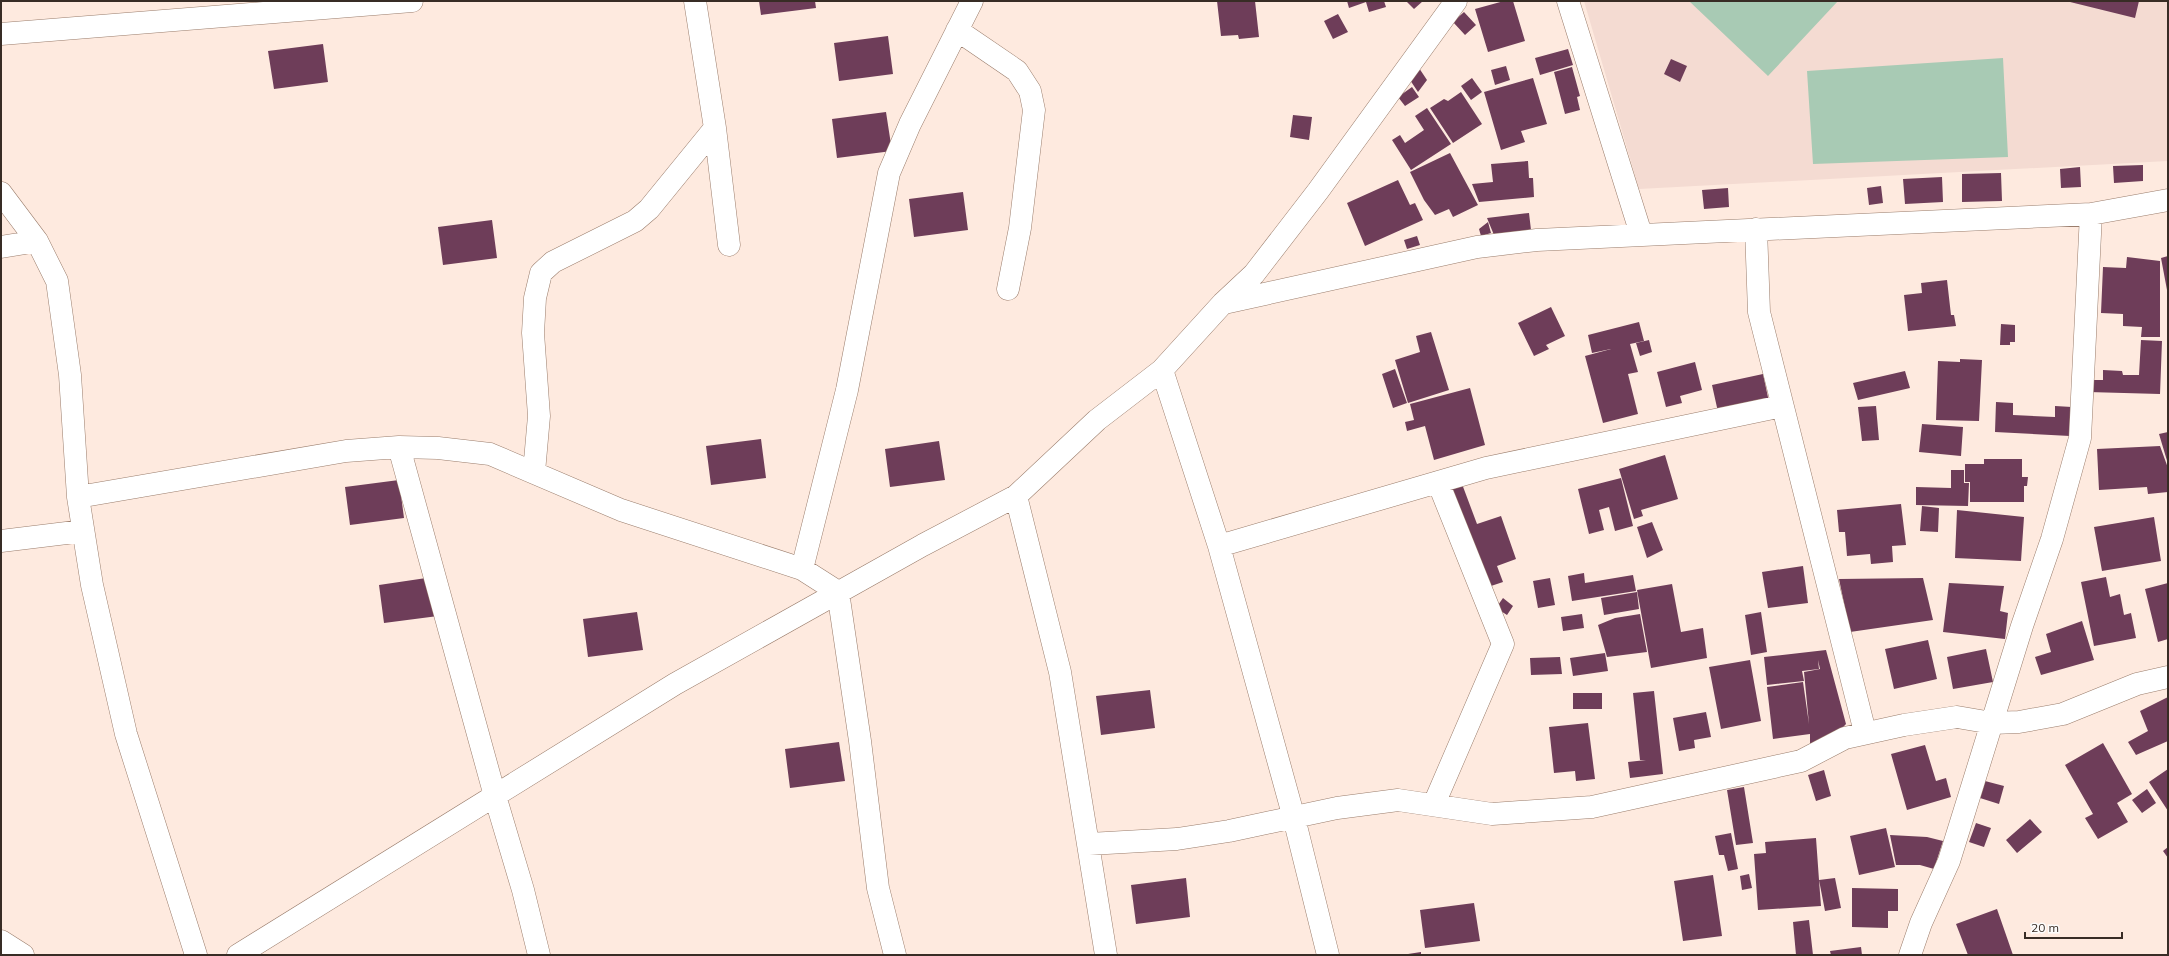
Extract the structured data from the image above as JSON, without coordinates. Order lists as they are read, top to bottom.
{
  "scale_bar": "20 m"
}
